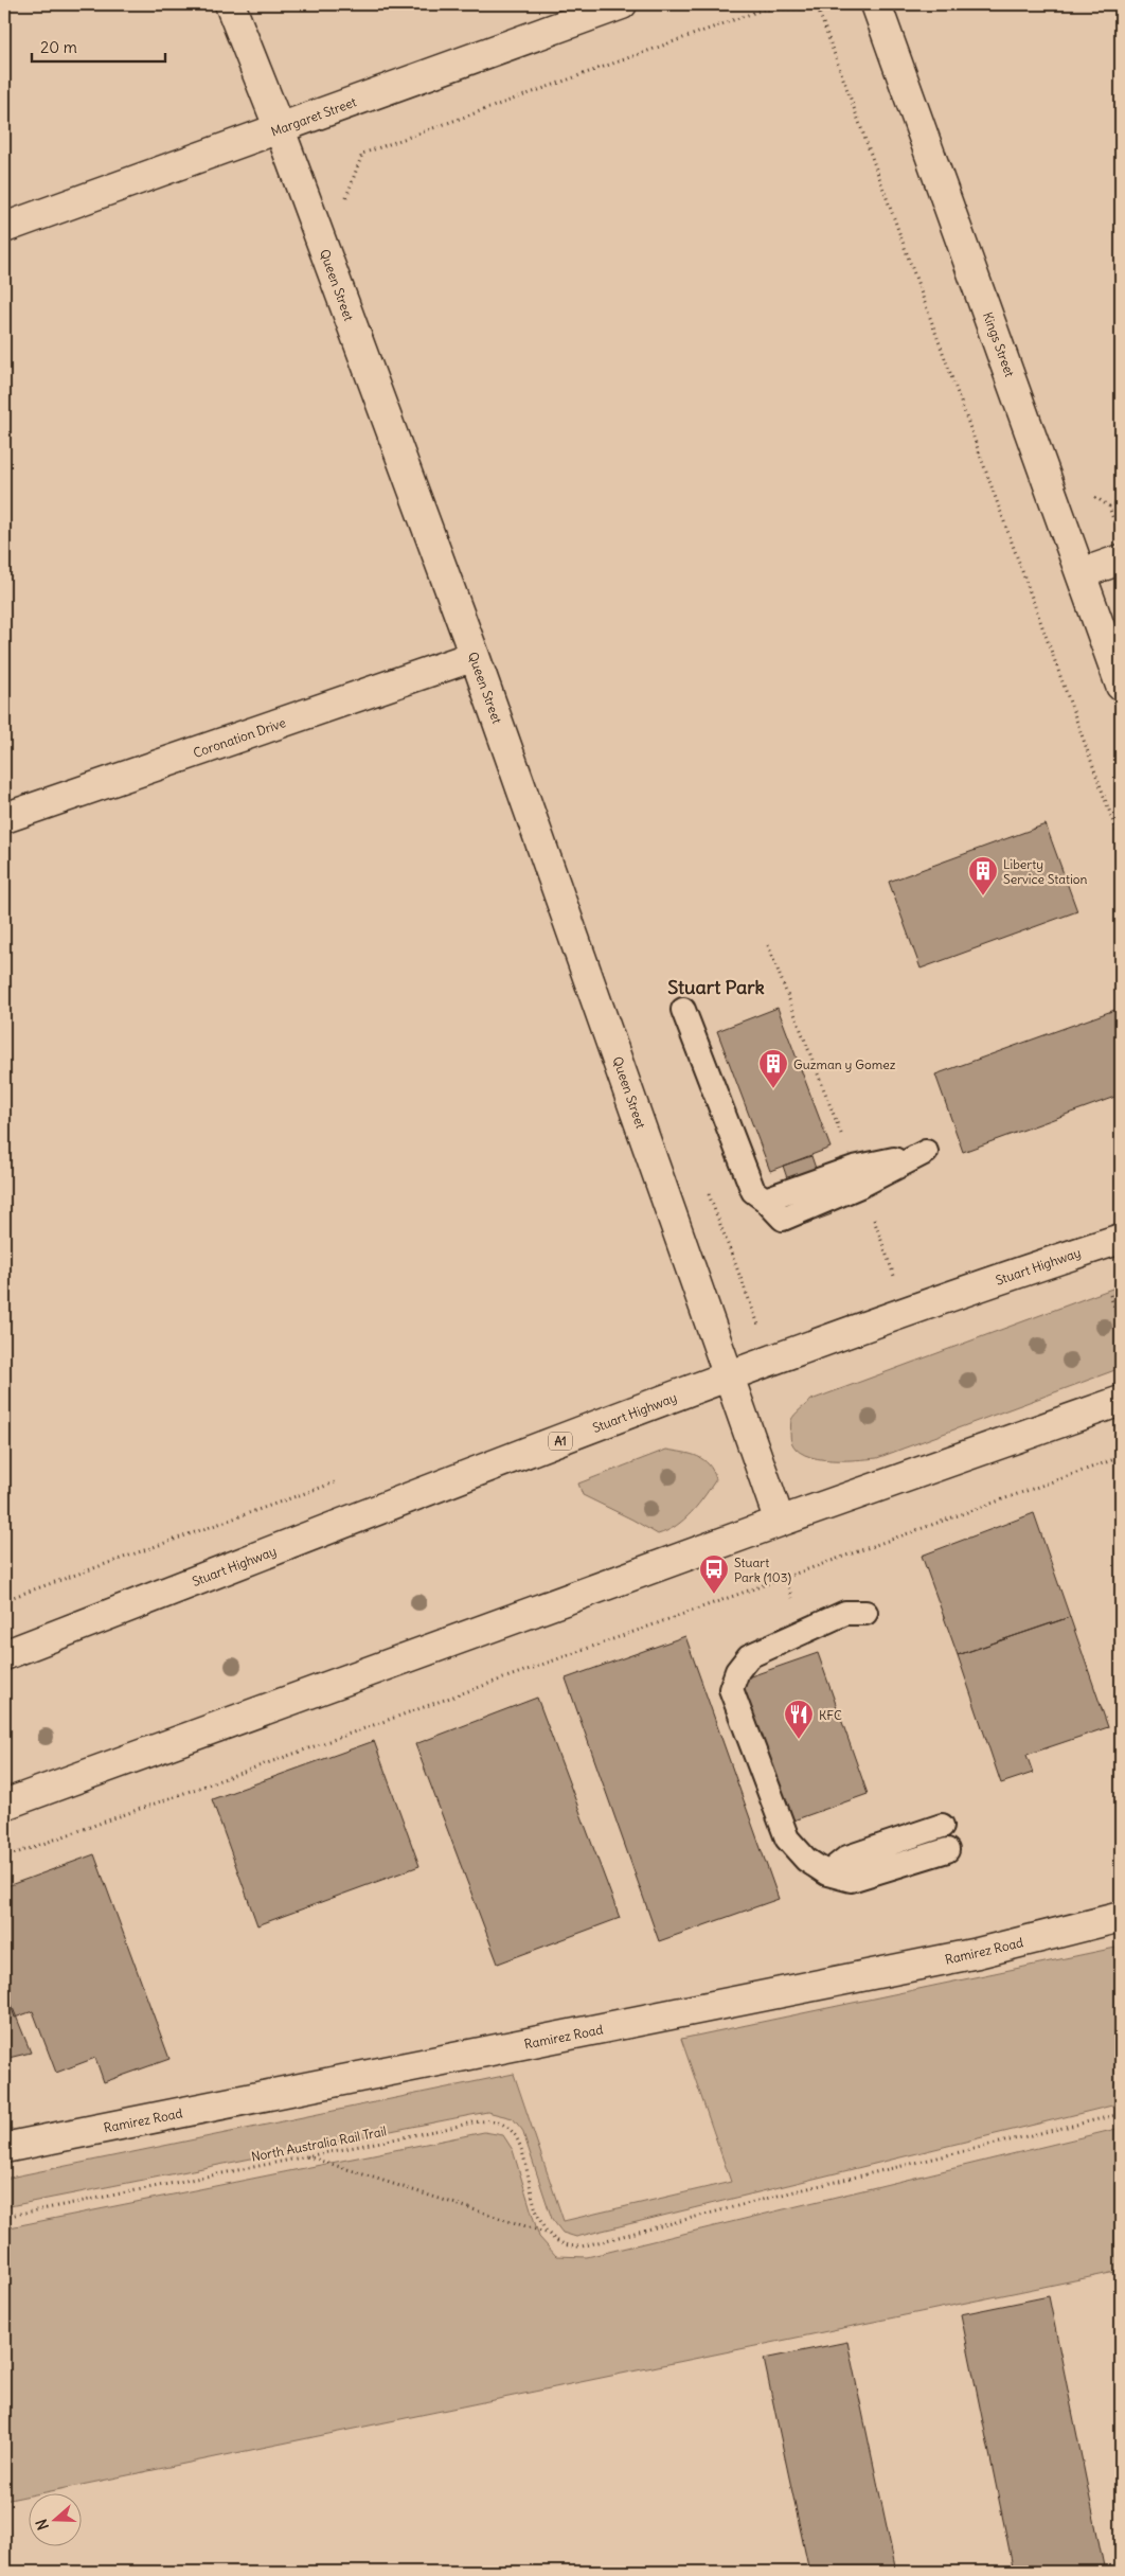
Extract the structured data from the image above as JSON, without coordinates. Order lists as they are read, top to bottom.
{
  "streets": {
    "main road": [
      "Margaret Street",
      "Queen Street",
      "Kings Street",
      "Coronation Drive",
      "Stuart Highway",
      "A1",
      "Ramirez Road"
    ],
    "path": ["North Australia Rail Trail"]
  },
  "crossings": [
    ["Margaret Street", "Queen Street"],
    ["Queen Street", "Coronation Drive"],
    ["Queen Street", "Stuart Highway"]
  ],
  "districts": ["Stuart Park"],
  "places": {
    "building": ["Liberty Service Station", "Guzman y Gomez"],
    "bus stop": ["Stuart Park (103)"],
    "restaurant": ["KFC"]
  },
  "scale_bar": "20 m",
  "north": "left"
}
